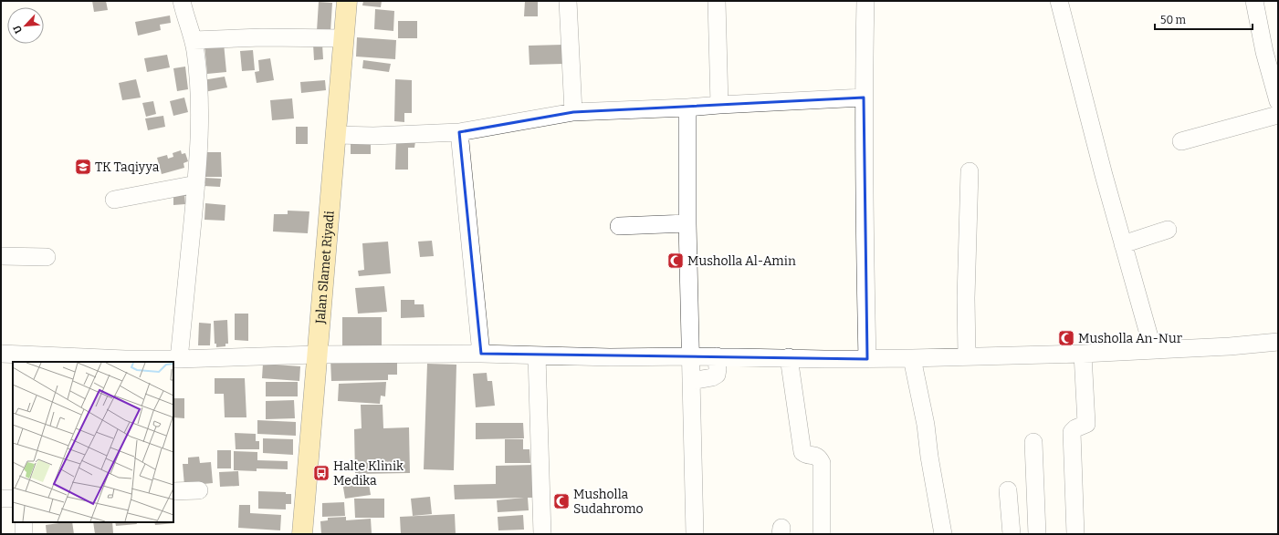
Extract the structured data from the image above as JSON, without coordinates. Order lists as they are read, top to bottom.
{
  "streets": {
    "main road": ["Jalan Slamet Riyadi"]
  },
  "places": {
    "school or university": ["TK Taqiyya"],
    "mosque": ["Musholla Al-Amin", "Musholla An-Nur", "Musholla Sudahromo"],
    "bus stop": ["Halte Klinik Medika"]
  },
  "scale_bar": "50 m",
  "north": "bottom left"
}
